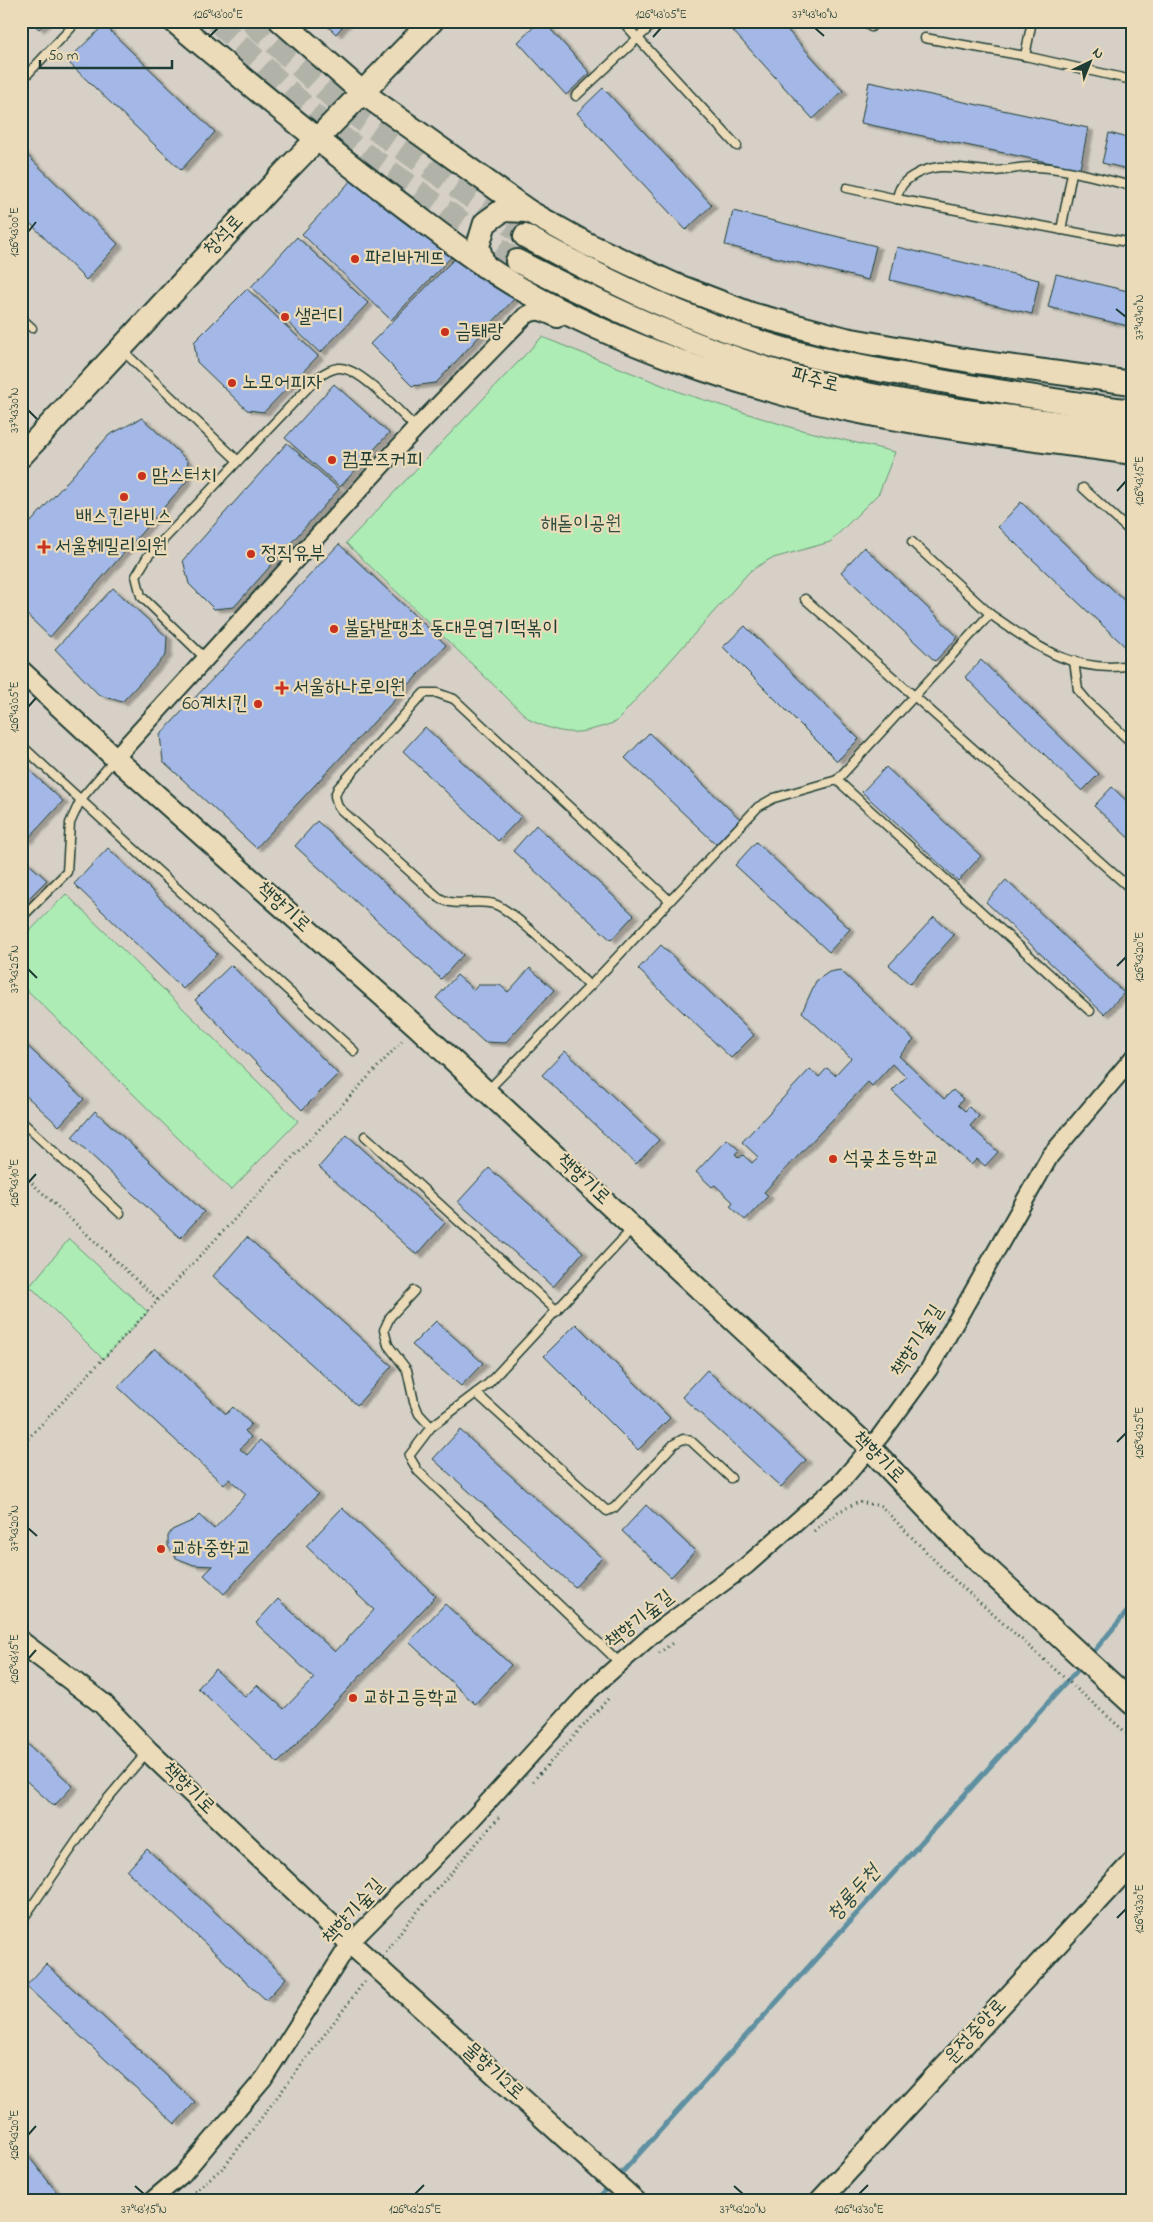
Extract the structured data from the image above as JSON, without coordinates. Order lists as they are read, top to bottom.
{
  "streets": {
    "main road": ["청석로", "파주로", "책향기로"],
    "street": ["책향기숲길", "운정중앙로", "물향기2로"]
  },
  "crossings": [
    ["책향기로", "책향기숲길"],
    ["책향기로", "물향기2로"],
    ["책향기숲길", "물향기2로"]
  ],
  "water": ["청룡두천"],
  "parks": ["해돋이공원"],
  "places": {
    "other": [
      "파리바게뜨",
      "샐러디",
      "금퇘랑",
      "노모어피자",
      "컴포즈커피",
      "맘스터치",
      "배스킨라빈스",
      "정직유부",
      "불닭발땡초 동대문엽기떡볶이",
      "60계치킨",
      "석곶초등학교",
      "교하중학교",
      "교하고등학교"
    ],
    "health": ["서울훼밀리의원", "서울하나로의원"]
  },
  "scale_bar": "50 m",
  "north": "top right",
  "coordinates": [
    "126°43'00\"E",
    "126°43'05\"E",
    "37°43'40\"N",
    "37°43'30\"N",
    "126°43'15\"E",
    "126°43'20\"E",
    "37°43'25\"N",
    "126°43'10\"E",
    "126°43'25\"E",
    "37°43'20\"N",
    "126°43'30\"E",
    "37°43'15\"N"
  ]
}
